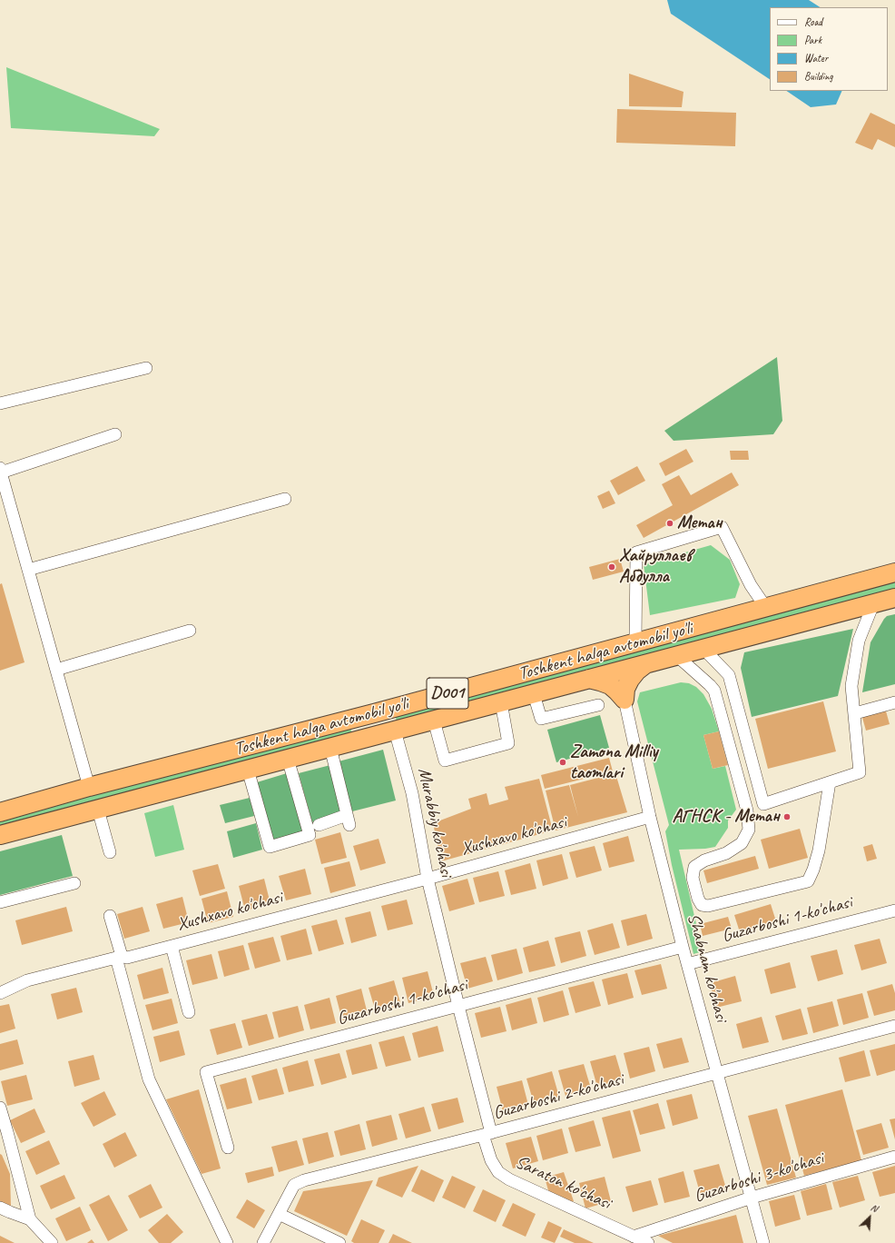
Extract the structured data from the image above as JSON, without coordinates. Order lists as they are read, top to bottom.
{
  "streets": {
    "highway": ["Toshkent halqa avtomobil yo'li", "D001"],
    "street": [
      "Murabbiy ko'chasi",
      "Xushxavo ko'chasi",
      "Guzarboshi 1-ko'chasi",
      "Shabnam ko'chasi",
      "Guzarboshi 2-ko'chasi",
      "Guzarboshi 3-ko'chasi",
      "Saraton ko'chasi"
    ]
  },
  "crossings": [
    ["Toshkent halqa avtomobil yo'li", "Murabbiy ko'chasi"],
    ["Murabbiy ko'chasi", "Xushxavo ko'chasi"],
    ["Murabbiy ko'chasi", "Guzarboshi 1-ko'chasi"],
    ["Murabbiy ko'chasi", "Guzarboshi 2-ko'chasi"],
    ["Murabbiy ko'chasi", "Saraton ko'chasi"],
    ["Xushxavo ko'chasi", "Shabnam ko'chasi"],
    ["Guzarboshi 1-ko'chasi", "Shabnam ko'chasi"],
    ["Shabnam ko'chasi", "Guzarboshi 2-ko'chasi"],
    ["Shabnam ko'chasi", "Guzarboshi 3-ko'chasi"],
    ["Guzarboshi 2-ko'chasi", "Saraton ko'chasi"],
    ["Guzarboshi 3-ko'chasi", "Saraton ko'chasi"]
  ],
  "places": [
    "Метан",
    "Хайруллаев Абдулла",
    "Zamona Milliy taomlari",
    "АГНСК - Метан"
  ],
  "legend": [
    "Road",
    "Park",
    "Water",
    "Building"
  ],
  "north": "top right"
}
